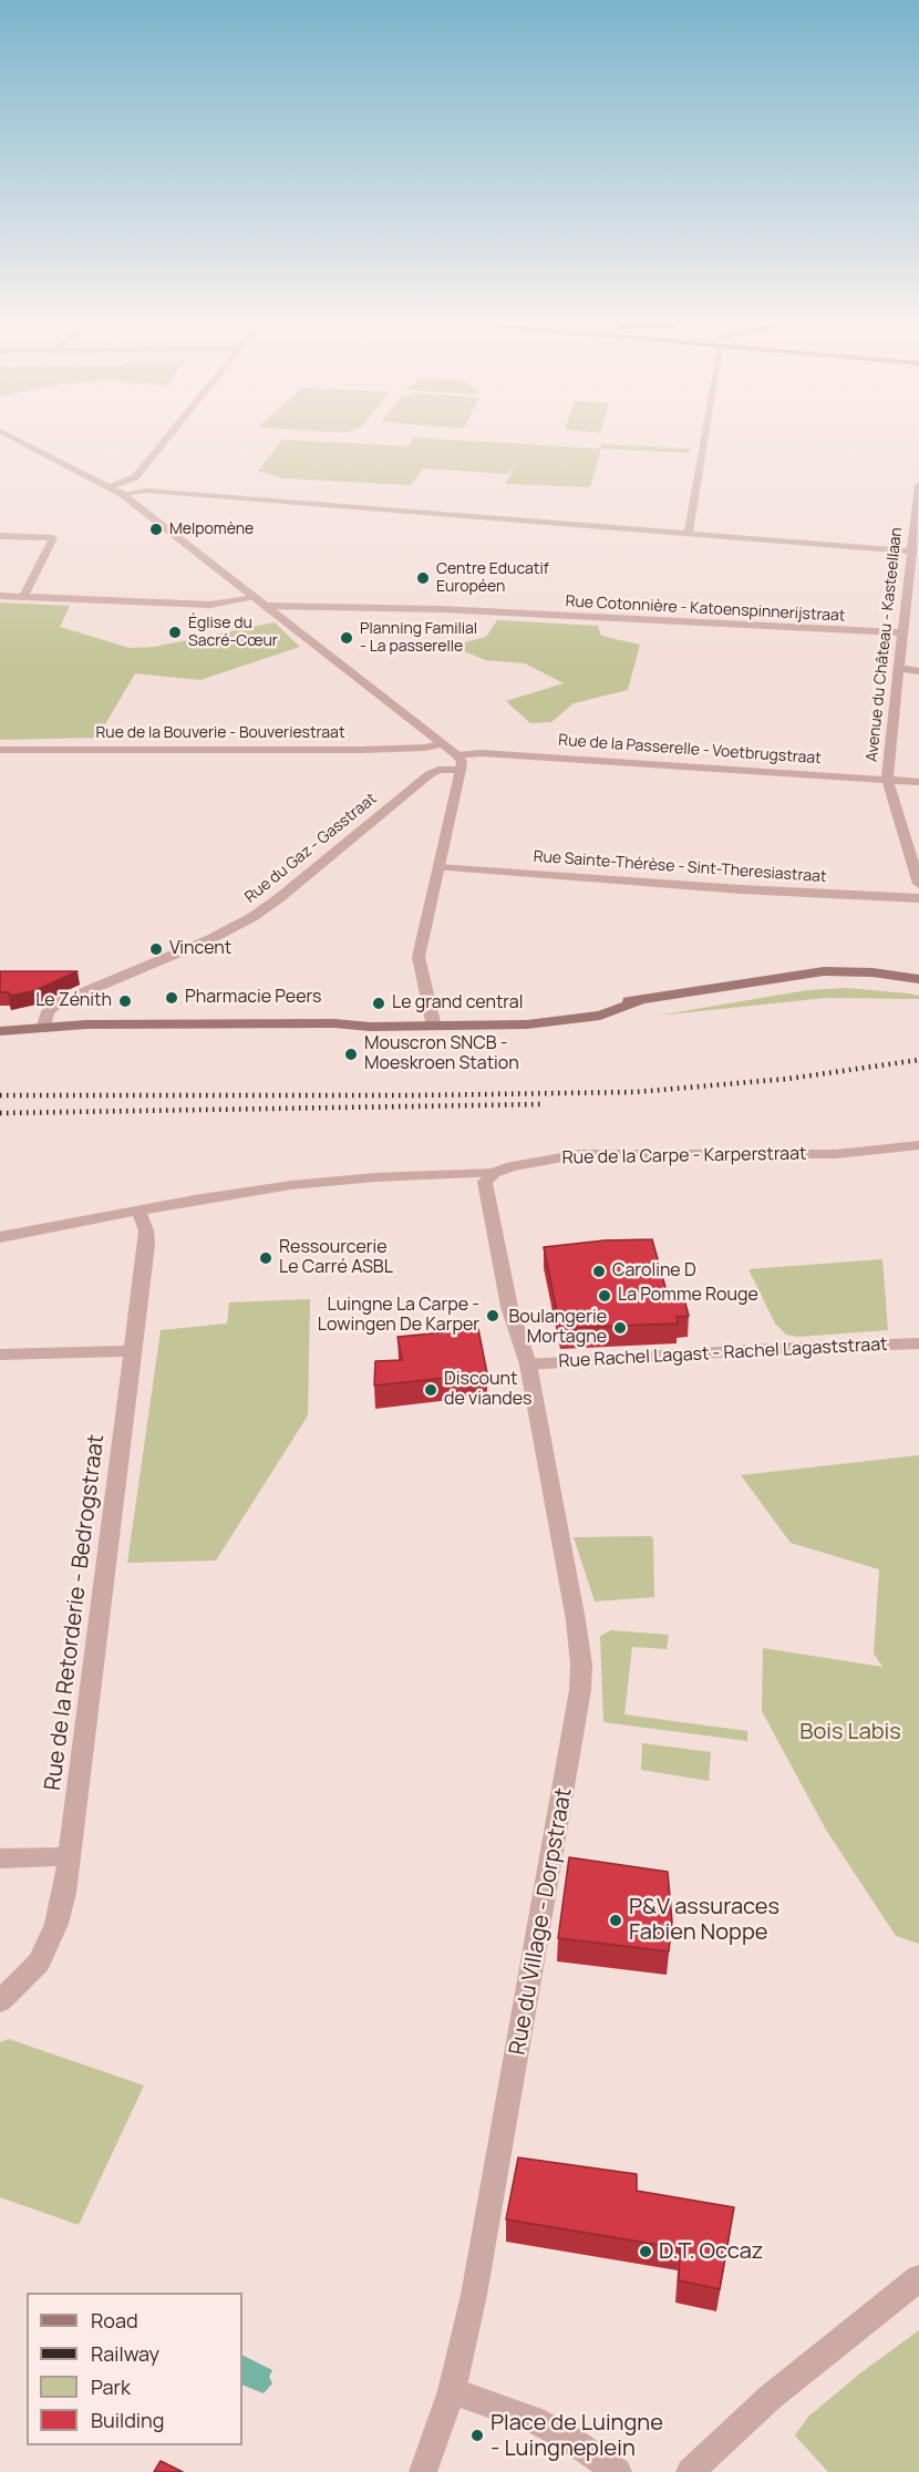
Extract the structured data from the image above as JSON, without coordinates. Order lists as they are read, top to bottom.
{
  "streets": {
    "street": [
      "Rue Cotonnière - Katoenspinnerijstraat",
      "Avenue du Château - Kasteellaan",
      "Rue de la Bouverie - Bouveriestraat",
      "Rue de la Passerelle - Voetbrugstraat",
      "Rue du Gaz - Gasstraat",
      "Rue Sainte-Thérèse - Sint-Theresiastraat",
      "Rue de la Carpe - Karperstraat",
      "Rue Rachel Lagast - Rachel Lagaststraat",
      "Rue de la Retorderie - Bedrogstraat",
      "Rue du Village - Dorpstraat"
    ]
  },
  "crossings": [
    ["Rue Cotonnière - Katoenspinnerijstraat", "Avenue du Château - Kasteellaan"],
    ["Avenue du Château - Kasteellaan", "Rue de la Passerelle - Voetbrugstraat"],
    ["Rue de la Passerelle - Voetbrugstraat", "Rue du Gaz - Gasstraat"],
    ["Rue de la Carpe - Karperstraat", "Rue de la Retorderie - Bedrogstraat"],
    ["Rue Rachel Lagast - Rachel Lagaststraat", "Rue du Village - Dorpstraat"]
  ],
  "parks": ["Bois Labis"],
  "places": [
    "Melpomène",
    "Centre Educatif Européen",
    "Église du Sacré-Cœur",
    "Planning Familial - La passerelle",
    "Vincent",
    "Pharmacie Peers",
    "Le Zénith",
    "Le grand central",
    "Mouscron SNCB - Moeskroen Station",
    "Ressourcerie Le Carré ASBL",
    "Caroline D",
    "La Pomme Rouge",
    "Luingne La Carpe - Lowingen De Karper",
    "Boulangerie Mortagne",
    "Discount de viandes",
    "P&V assuraces Fabien Noppe",
    "D.T. Occaz",
    "Place de Luingne - Luingneplein"
  ],
  "legend": [
    "Road",
    "Railway",
    "Park",
    "Building"
  ]
}
